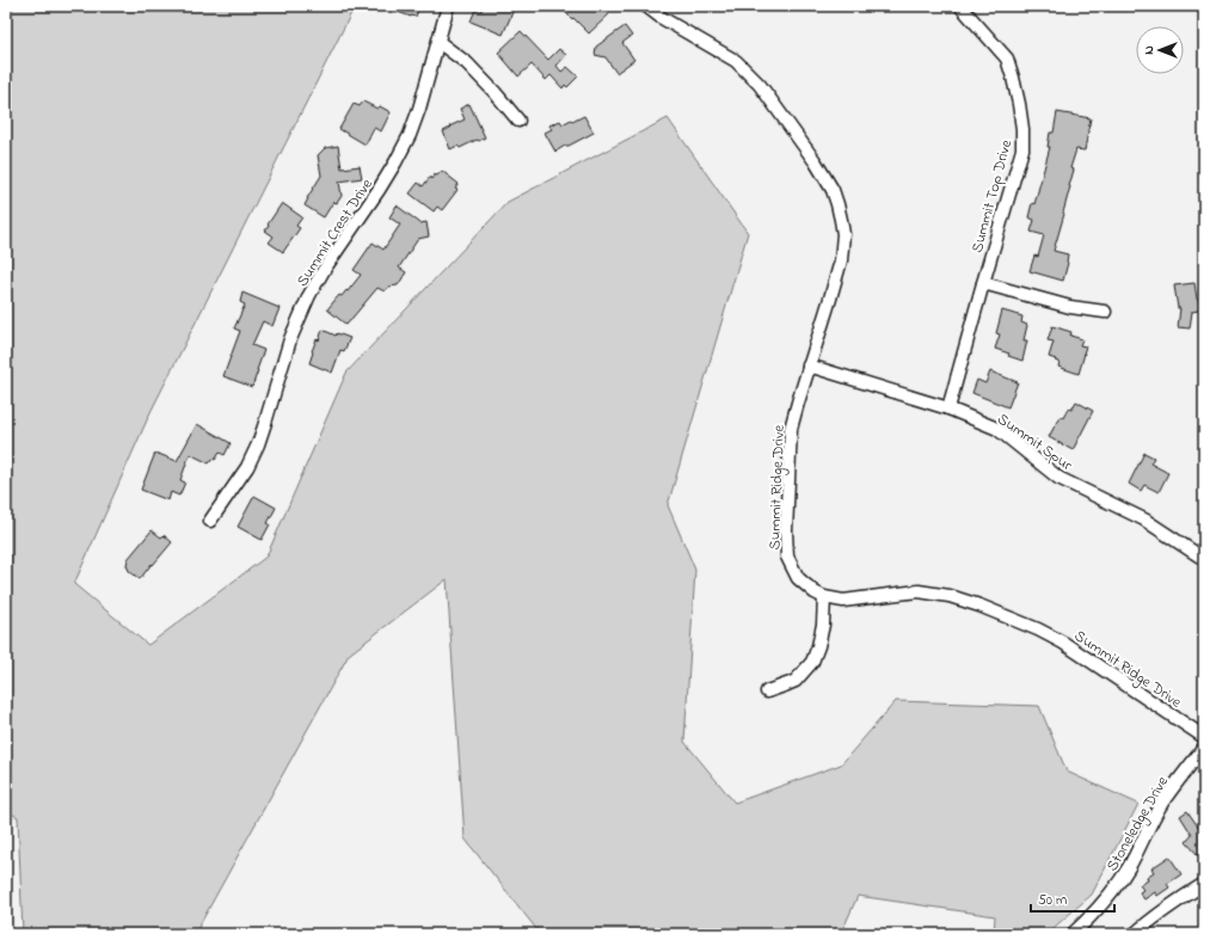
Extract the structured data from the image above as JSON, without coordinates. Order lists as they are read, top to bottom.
{
  "streets": {
    "street": [
      "Summit Top Drive",
      "Summit Crest Drive",
      "Summit Spur",
      "Summit Ridge Drive",
      "Stoneledge Drive"
    ]
  },
  "crossings": [
    ["Summit Top Drive", "Summit Spur"],
    ["Summit Spur", "Summit Ridge Drive"]
  ],
  "scale_bar": "50 m",
  "north": "left"
}
